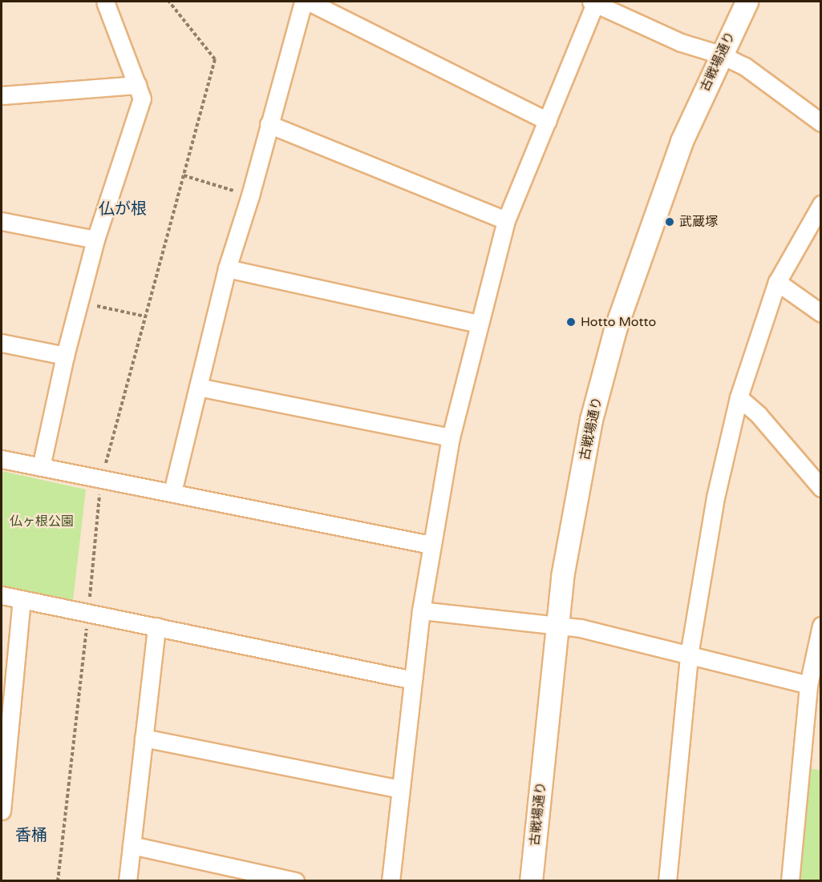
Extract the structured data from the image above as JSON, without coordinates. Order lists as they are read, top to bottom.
{
  "streets": {
    "street": ["古戦場通り"]
  },
  "districts": ["仏が根", "香桶"],
  "parks": ["仏ヶ根公園"],
  "places": ["武蔵塚", "Hotto Motto"]
}
